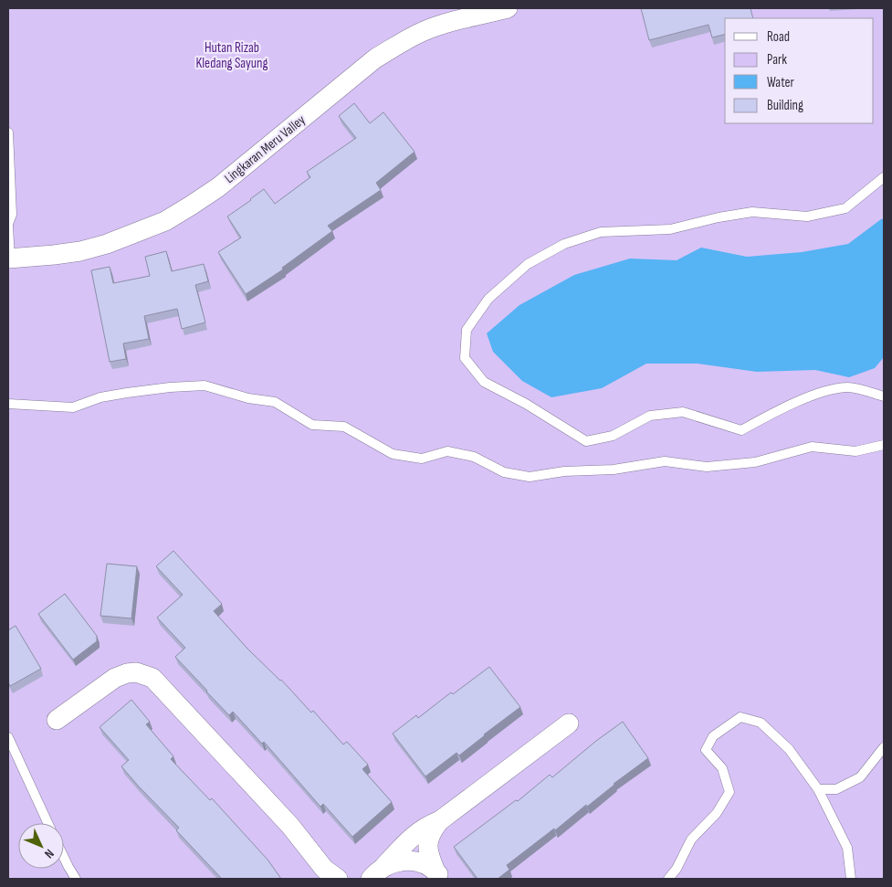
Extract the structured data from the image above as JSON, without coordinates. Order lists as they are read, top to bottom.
{
  "streets": {
    "street": ["Lingkaran Meru Valley"]
  },
  "parks": ["Hutan Rizab Kledang Sayung"],
  "legend": [
    "Road",
    "Park",
    "Water",
    "Building"
  ],
  "north": "bottom right"
}
